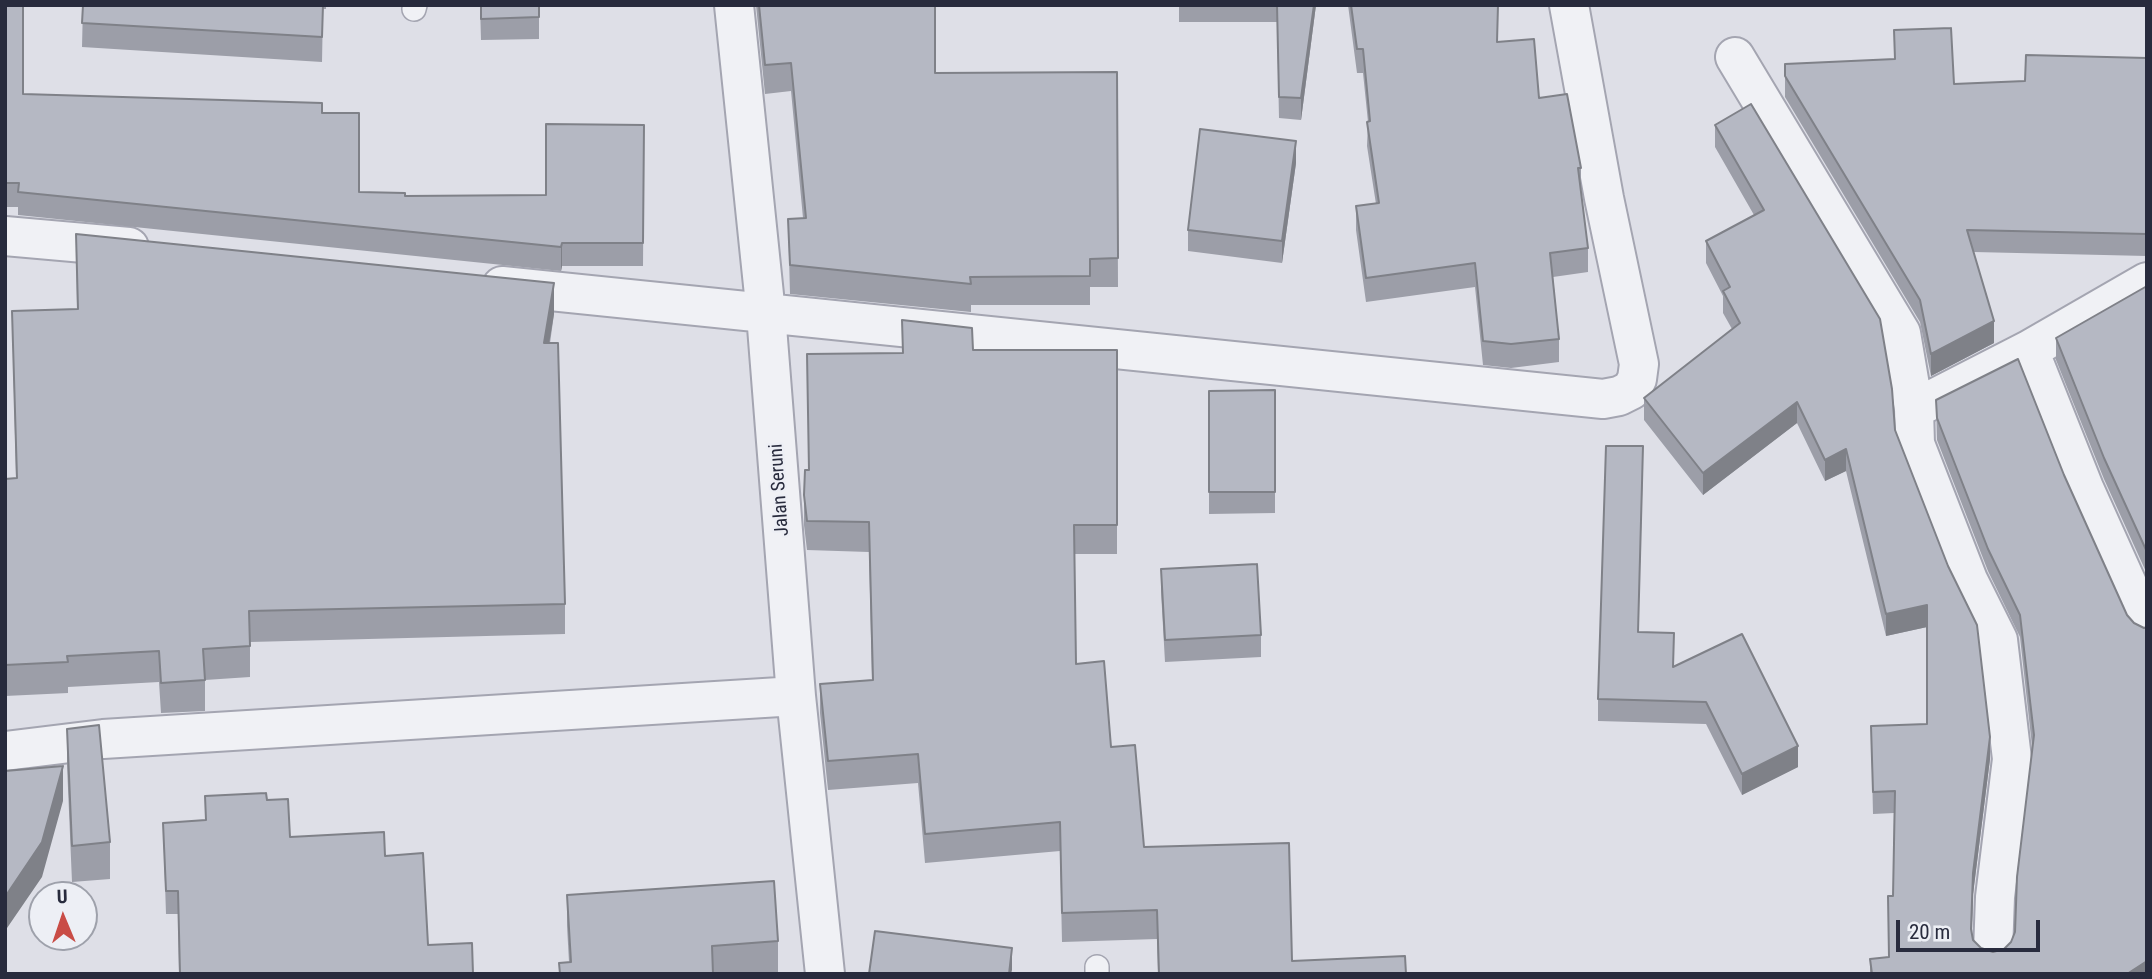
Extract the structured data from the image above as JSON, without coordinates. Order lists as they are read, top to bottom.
{
  "streets": {
    "street": ["Jalan Seruni"]
  },
  "scale_bar": "20 m",
  "north": "top"
}
